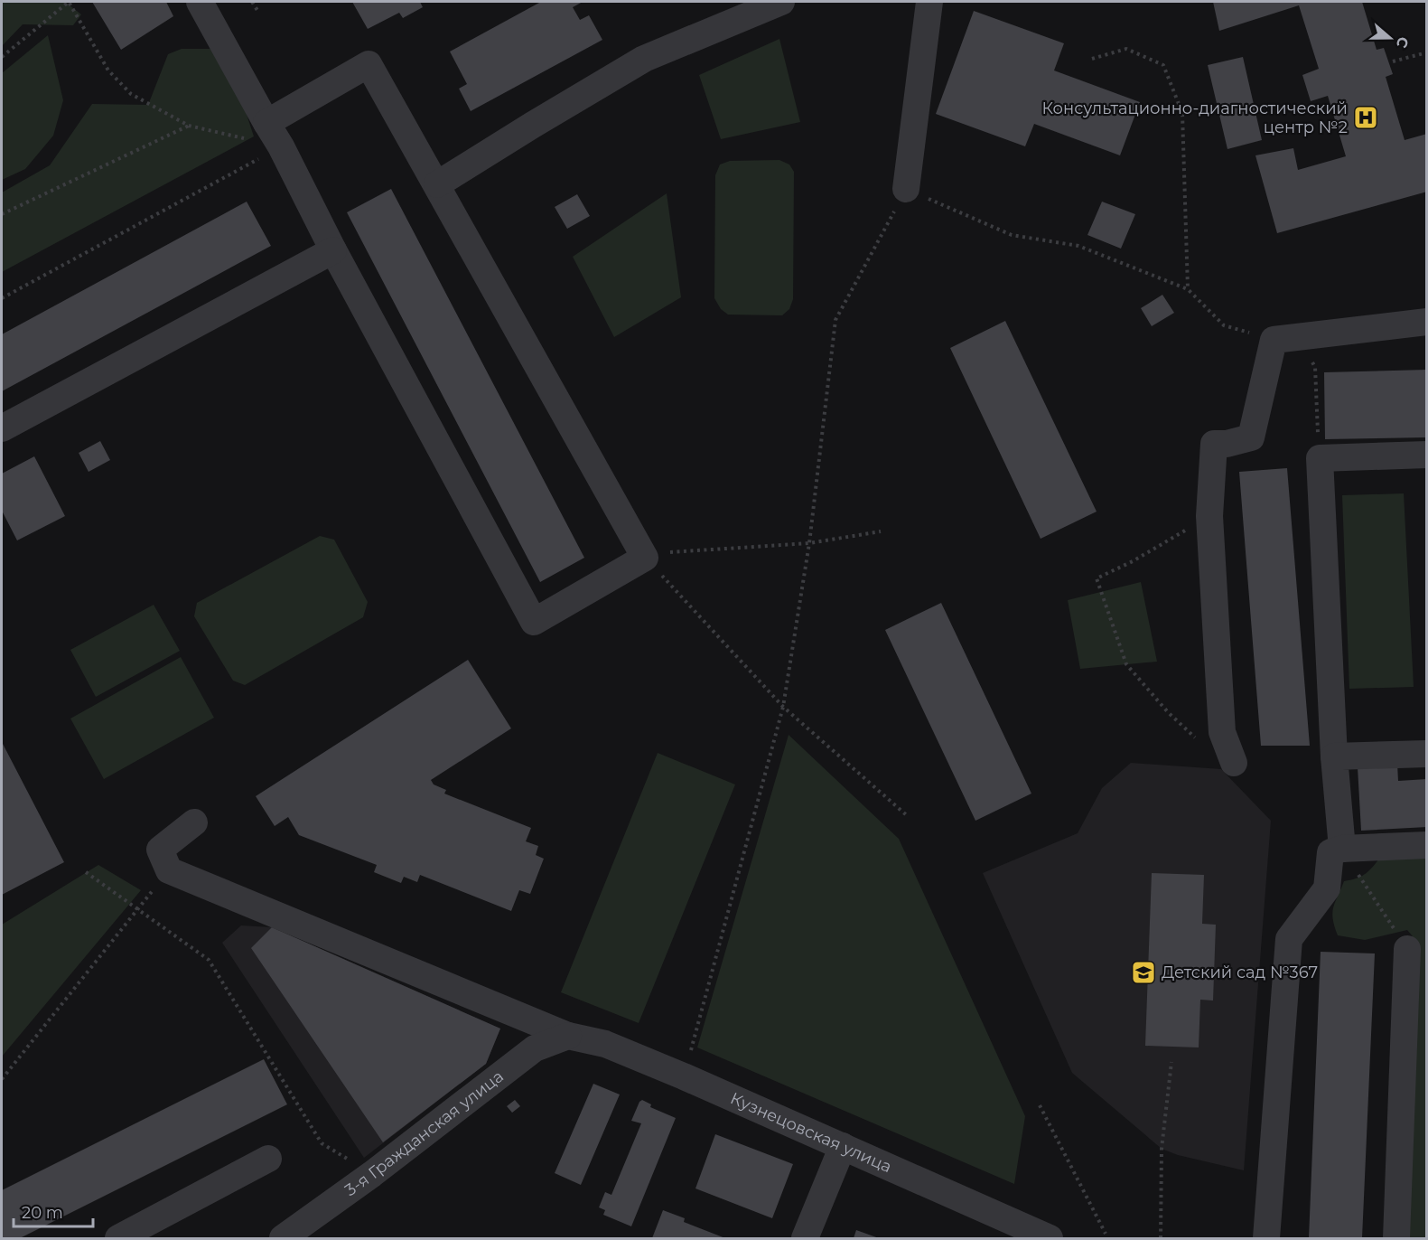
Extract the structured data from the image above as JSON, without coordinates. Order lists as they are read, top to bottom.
{
  "streets": {
    "street": ["Кузнецовская улица", "3-я Гражданская улица"]
  },
  "crossings": [
    ["Кузнецовская улица", "3-я Гражданская улица"]
  ],
  "places": {
    "hospital": ["Консультационно-диагностический центр №2"],
    "school or university": ["Детский сад №367"]
  },
  "scale_bar": "20 m",
  "north": "right"
}
